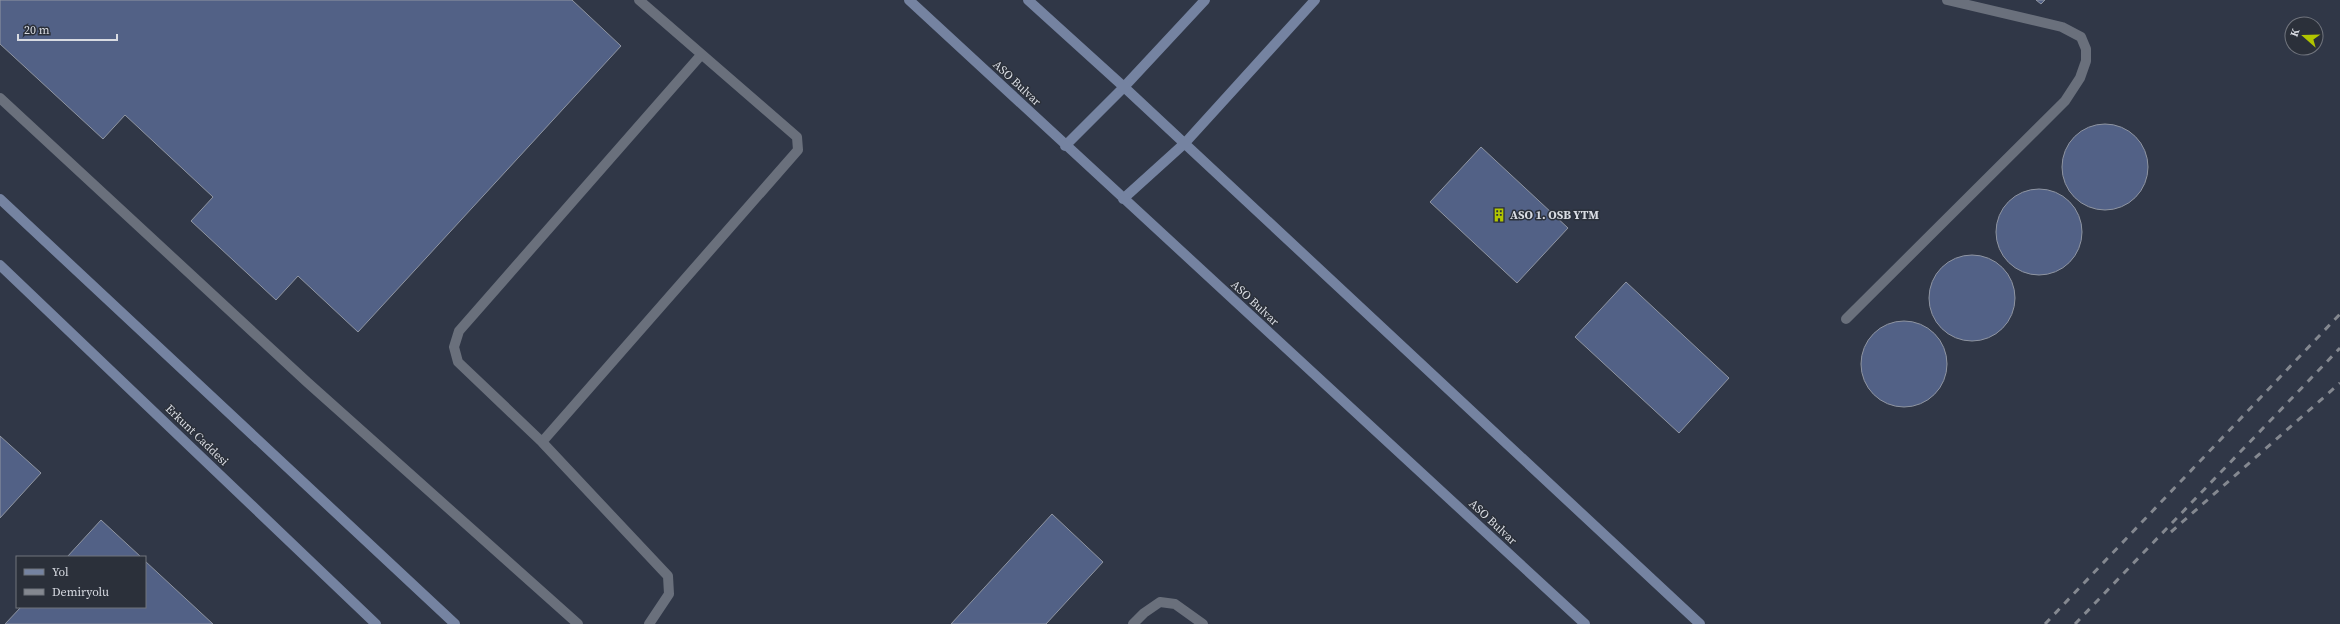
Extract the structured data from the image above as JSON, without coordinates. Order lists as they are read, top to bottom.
{
  "streets": {
    "street": ["ASO Bulvar", "Erkunt Caddesi"]
  },
  "places": {
    "building": ["ASO 1. OSB YTM"]
  },
  "legend": ["Yol", "Demiryolu"],
  "scale_bar": "20 m",
  "north": "left"
}
